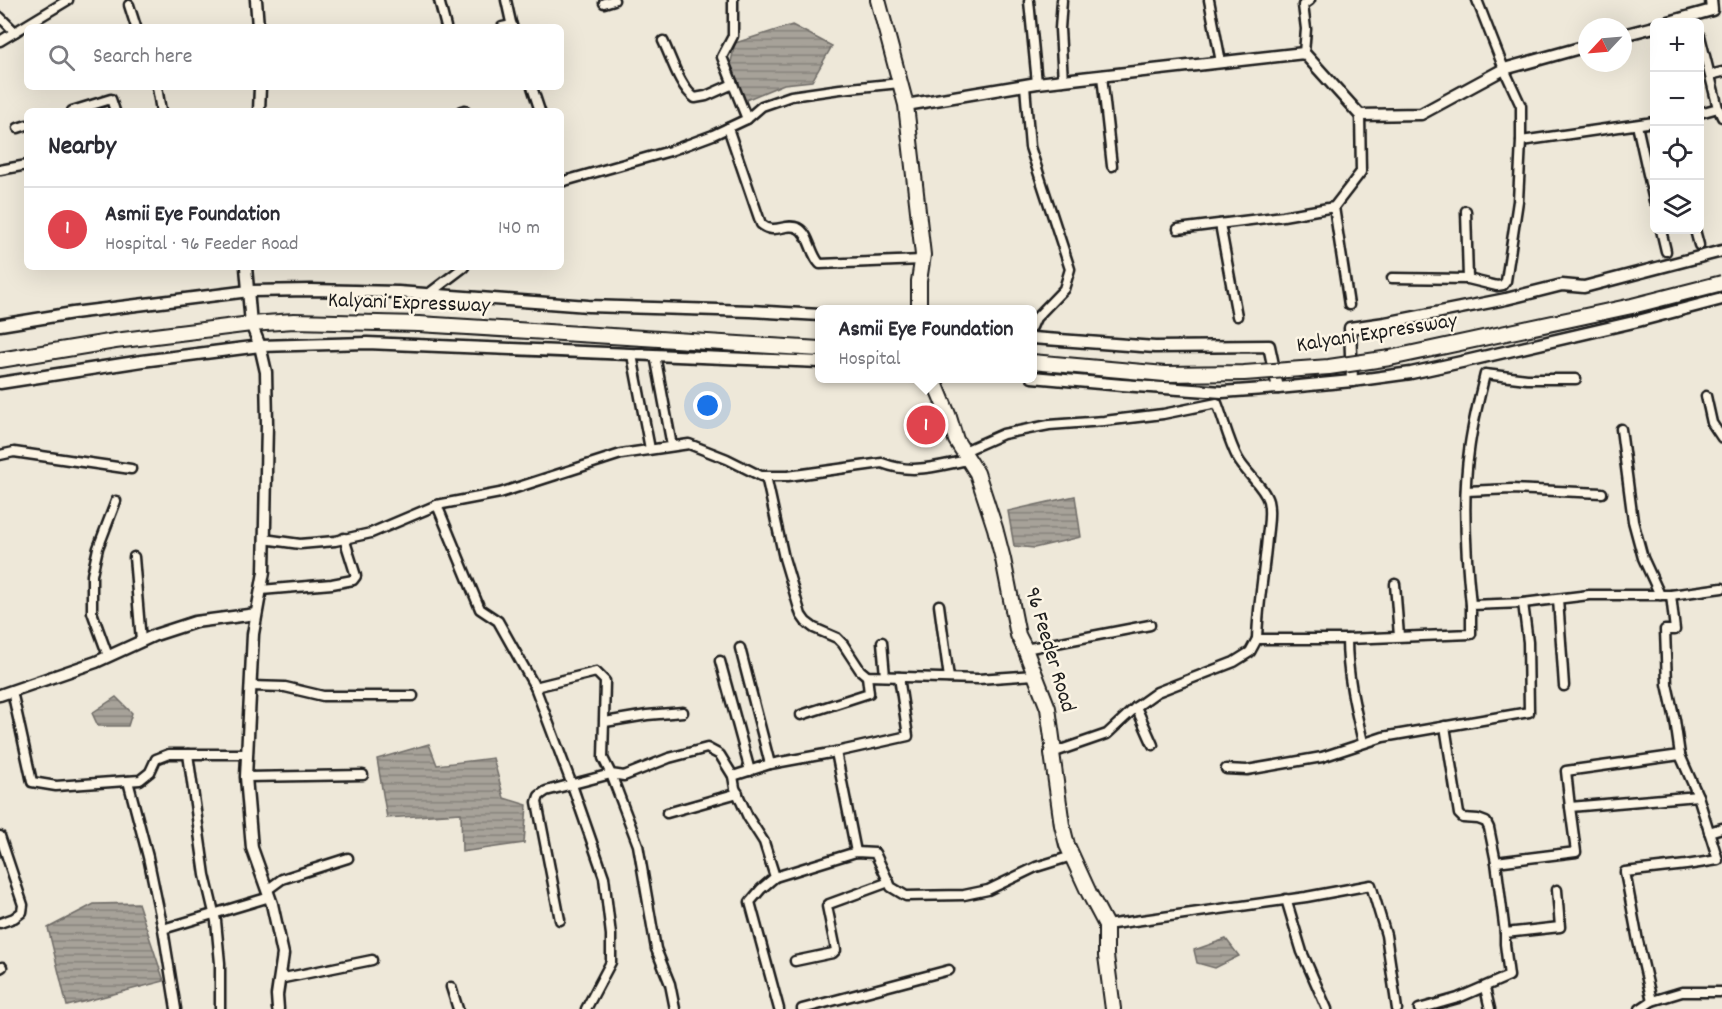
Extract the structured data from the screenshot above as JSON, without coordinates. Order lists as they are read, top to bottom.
{
  "streets": {
    "main road": ["Kalyani Expressway", "96 Feeder Road"]
  },
  "north": "bottom left",
  "page": {
    "map_buttons": ["+", "−"],
    "search": "Search here",
    "heading": "Nearby",
    "list": [
      {
        "mark": "1",
        "name": "Asmii Eye Foundation",
        "note": "Hospital · 96 Feeder Road",
        "value": "140 m"
      }
    ],
    "popup": ["Asmii Eye Foundation", "Hospital"],
    "pins": "1"
  }
}
